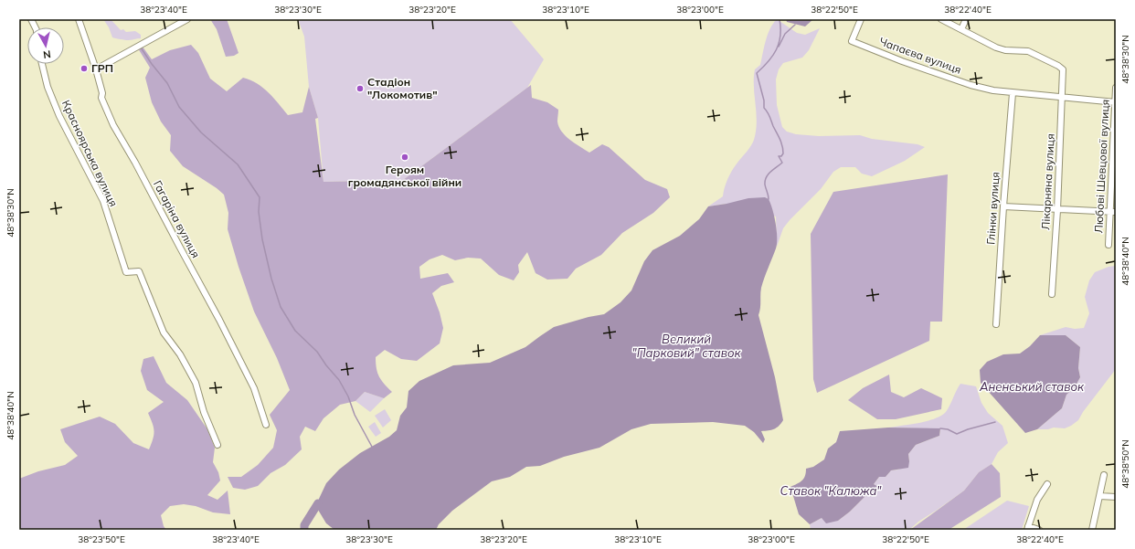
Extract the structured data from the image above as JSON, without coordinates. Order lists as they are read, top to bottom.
{
  "streets": {
    "street": [
      "Чапаєва вулиця",
      "Красноярська вулиця",
      "Любові Шевцової вулиця",
      "Лікарняна вулиця",
      "Глінки вулиця",
      "Гагаріна вулиця"
    ]
  },
  "crossings": [
    ["Чапаєва вулиця", "Любові Шевцової вулиця"],
    ["Чапаєва вулиця", "Лікарняна вулиця"],
    ["Чапаєва вулиця", "Глінки вулиця"]
  ],
  "water": ["Великий \"Парковий\" ставок", "Аненський ставок", "Ставок \"Калюжа\""],
  "places": ["ГРП", "Стадіон \"Локомотив\"", "Героям громадянської війни"],
  "north": "bottom",
  "coordinates": [
    "38°23'40\"E",
    "38°23'30\"E",
    "38°23'20\"E",
    "38°23'10\"E",
    "38°23'00\"E",
    "38°22'50\"E",
    "38°22'40\"E",
    "48°38'30\"N",
    "48°38'40\"N",
    "48°38'50\"N",
    "38°23'50\"E"
  ]
}
